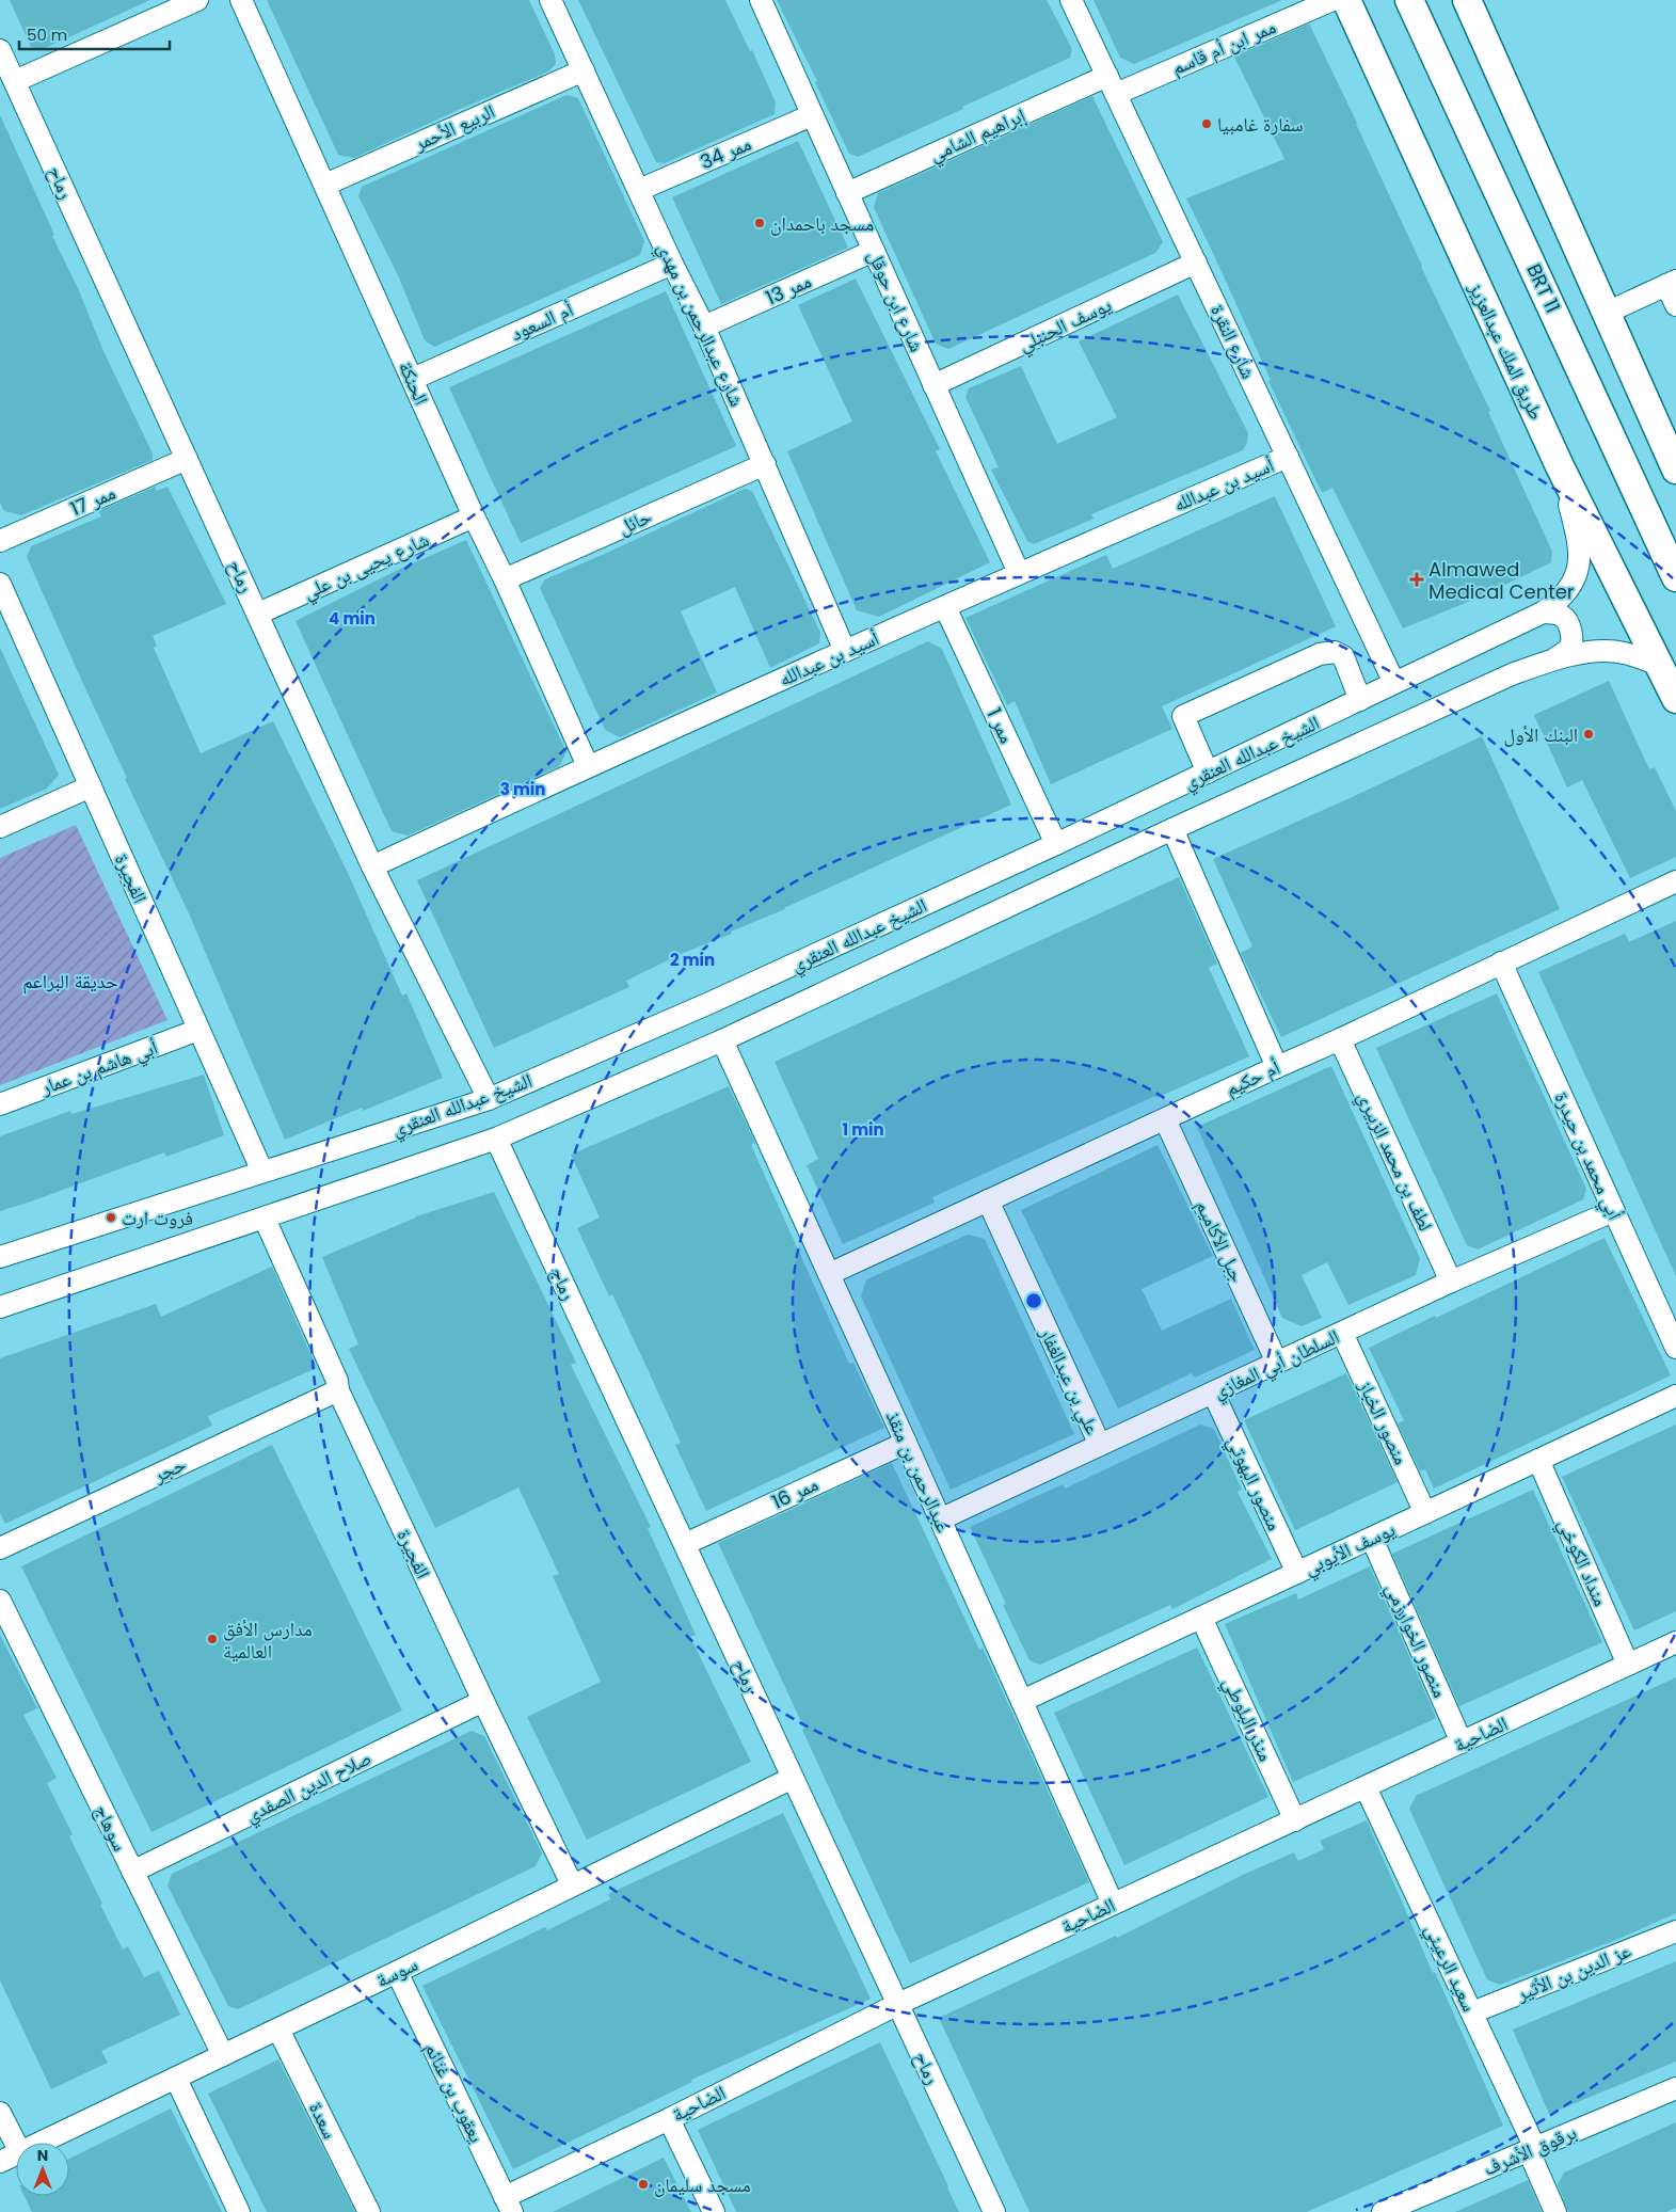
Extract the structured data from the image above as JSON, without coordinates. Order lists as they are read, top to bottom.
{
  "streets": {
    "main road": ["BRT 11", "طريق الملك عبدالعزيز"],
    "street": [
      "ممر ابن أم قاسم",
      "الربيع الأحمر",
      "إبراهيم الشامي",
      "ممر 34",
      "رماح",
      "ممر 13",
      "شارع ابن حوقل",
      "أم السعود",
      "شارع عبدالرحمن بن مهدي",
      "يوسف الحنبلي",
      "شارع النقرة",
      "الحنكة",
      "أسيد بن عبدالله",
      "ممر 17",
      "حائل",
      "شارع يحيى بن علي",
      "ممر 1",
      "الشيخ عبدالله العنقري",
      "الفجيرة",
      "أبي هاشم بن عمار",
      "أم حكيم",
      "أبي محمد بن حيدرة",
      "لطف بن محمد الزبيري",
      "جبل الأكاميم",
      "السلطان أبي المغازي",
      "علي بن عبدالغفار",
      "منصور الخباز",
      "حجر",
      "عبدالرحمن بن منقذ",
      "منصور البهوتي",
      "ممر 16",
      "يوسف الأيوبي",
      "منداد الكوخي",
      "منصور الخوارزمي",
      "منذر البلوطي",
      "الضاحية",
      "صلاح الدين الصفدي",
      "سوهاج",
      "سعيد الرعيني",
      "سوسة",
      "عز الدين بن الأثير",
      "يعقوب بن غنائم",
      "سعدة",
      "برقوق الأشرف"
    ]
  },
  "crossings": [
    ["ممر ابن أم قاسم", "إبراهيم الشامي"],
    ["ممر ابن أم قاسم", "شارع النقرة"],
    ["الربيع الأحمر", "شارع عبدالرحمن بن مهدي"],
    ["الربيع الأحمر", "الحنكة"],
    ["إبراهيم الشامي", "شارع ابن حوقل"],
    ["إبراهيم الشامي", "شارع النقرة"],
    ["ممر 34", "شارع ابن حوقل"],
    ["ممر 34", "شارع عبدالرحمن بن مهدي"],
    ["رماح", "أسيد بن عبدالله"],
    ["رماح", "ممر 17"],
    ["رماح", "شارع يحيى بن علي"],
    ["رماح", "الشيخ عبدالله العنقري"],
    ["رماح", "ممر 16"],
    ["رماح", "الضاحية"],
    ["رماح", "سوسة"],
    ["ممر 13", "شارع ابن حوقل"],
    ["ممر 13", "شارع عبدالرحمن بن مهدي"],
    ["شارع ابن حوقل", "يوسف الحنبلي"],
    ["شارع ابن حوقل", "أسيد بن عبدالله"],
    ["أم السعود", "شارع عبدالرحمن بن مهدي"],
    ["أم السعود", "الحنكة"],
    ["شارع عبدالرحمن بن مهدي", "أسيد بن عبدالله"],
    ["شارع عبدالرحمن بن مهدي", "حائل"],
    ["يوسف الحنبلي", "شارع النقرة"],
    ["شارع النقرة", "أسيد بن عبدالله"],
    ["شارع النقرة", "الشيخ عبدالله العنقري"],
    ["طريق الملك عبدالعزيز", "الشيخ عبدالله العنقري"],
    ["الحنكة", "أسيد بن عبدالله"],
    ["الحنكة", "حائل"],
    ["الحنكة", "شارع يحيى بن علي"],
    ["أسيد بن عبدالله", "ممر 1"],
    ["ممر 1", "الشيخ عبدالله العنقري"],
    ["الشيخ عبدالله العنقري", "الفجيرة"],
    ["الشيخ عبدالله العنقري", "عبدالرحمن بن منقذ"],
    ["الفجيرة", "أبي هاشم بن عمار"],
    ["الفجيرة", "حجر"],
    ["الفجيرة", "صلاح الدين الصفدي"],
    ["الفجيرة", "سوسة"],
    ["أم حكيم", "أبي محمد بن حيدرة"],
    ["أم حكيم", "لطف بن محمد الزبيري"],
    ["أم حكيم", "جبل الأكاميم"],
    ["أم حكيم", "علي بن عبدالغفار"],
    ["أم حكيم", "عبدالرحمن بن منقذ"],
    ["أبي محمد بن حيدرة", "السلطان أبي المغازي"],
    ["لطف بن محمد الزبيري", "السلطان أبي المغازي"],
    ["جبل الأكاميم", "السلطان أبي المغازي"],
    ["السلطان أبي المغازي", "علي بن عبدالغفار"],
    ["السلطان أبي المغازي", "منصور الخباز"],
    ["السلطان أبي المغازي", "عبدالرحمن بن منقذ"],
    ["السلطان أبي المغازي", "منصور البهوتي"],
    ["منصور الخباز", "يوسف الأيوبي"],
    ["عبدالرحمن بن منقذ", "ممر 16"],
    ["عبدالرحمن بن منقذ", "يوسف الأيوبي"],
    ["عبدالرحمن بن منقذ", "الضاحية"],
    ["منصور البهوتي", "يوسف الأيوبي"],
    ["يوسف الأيوبي", "منداد الكوخي"],
    ["يوسف الأيوبي", "منصور الخوارزمي"],
    ["يوسف الأيوبي", "منذر البلوطي"],
    ["منداد الكوخي", "الضاحية"],
    ["منصور الخوارزمي", "الضاحية"],
    ["منذر البلوطي", "الضاحية"],
    ["الضاحية", "سعيد الرعيني"],
    ["الضاحية", "يعقوب بن غنائم"],
    ["صلاح الدين الصفدي", "سوهاج"],
    ["سوهاج", "سوسة"],
    ["سعيد الرعيني", "عز الدين بن الأثير"],
    ["سعيد الرعيني", "برقوق الأشرف"],
    ["سوسة", "يعقوب بن غنائم"],
    ["سوسة", "سعدة"]
  ],
  "parks": ["حديقة البراعم"],
  "places": {
    "other": [
      "سفارة غامبيا",
      "مسجد باحمدان",
      "البنك الأول",
      "فروت ارت",
      "مدارس الأفق العالمية",
      "مسجد سليمان"
    ],
    "health": ["Almawed Medical Center"]
  },
  "scale_bar": "50 m",
  "north": "top",
  "rings": [
    "4 min",
    "3 min",
    "2 min",
    "1 min"
  ]
}
